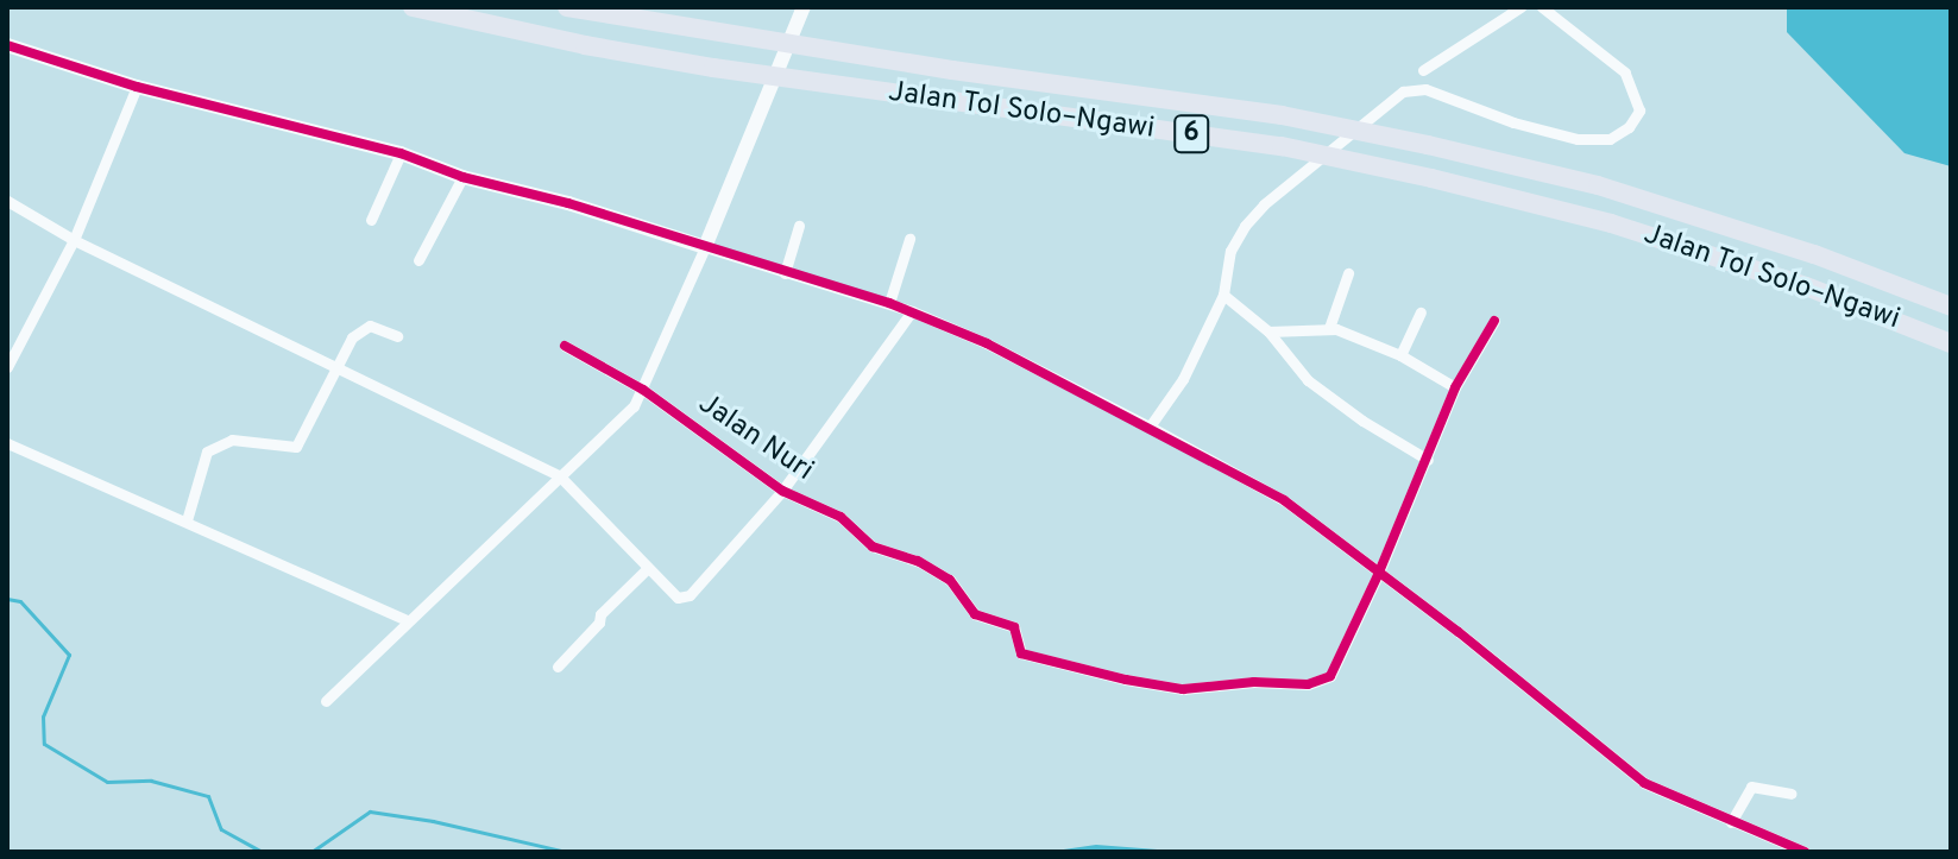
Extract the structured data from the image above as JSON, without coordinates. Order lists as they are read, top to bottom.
{
  "streets": {
    "highway": ["Jalan Tol Solo–Ngawi", "6"],
    "street": ["Jalan Nuri"]
  }
}
